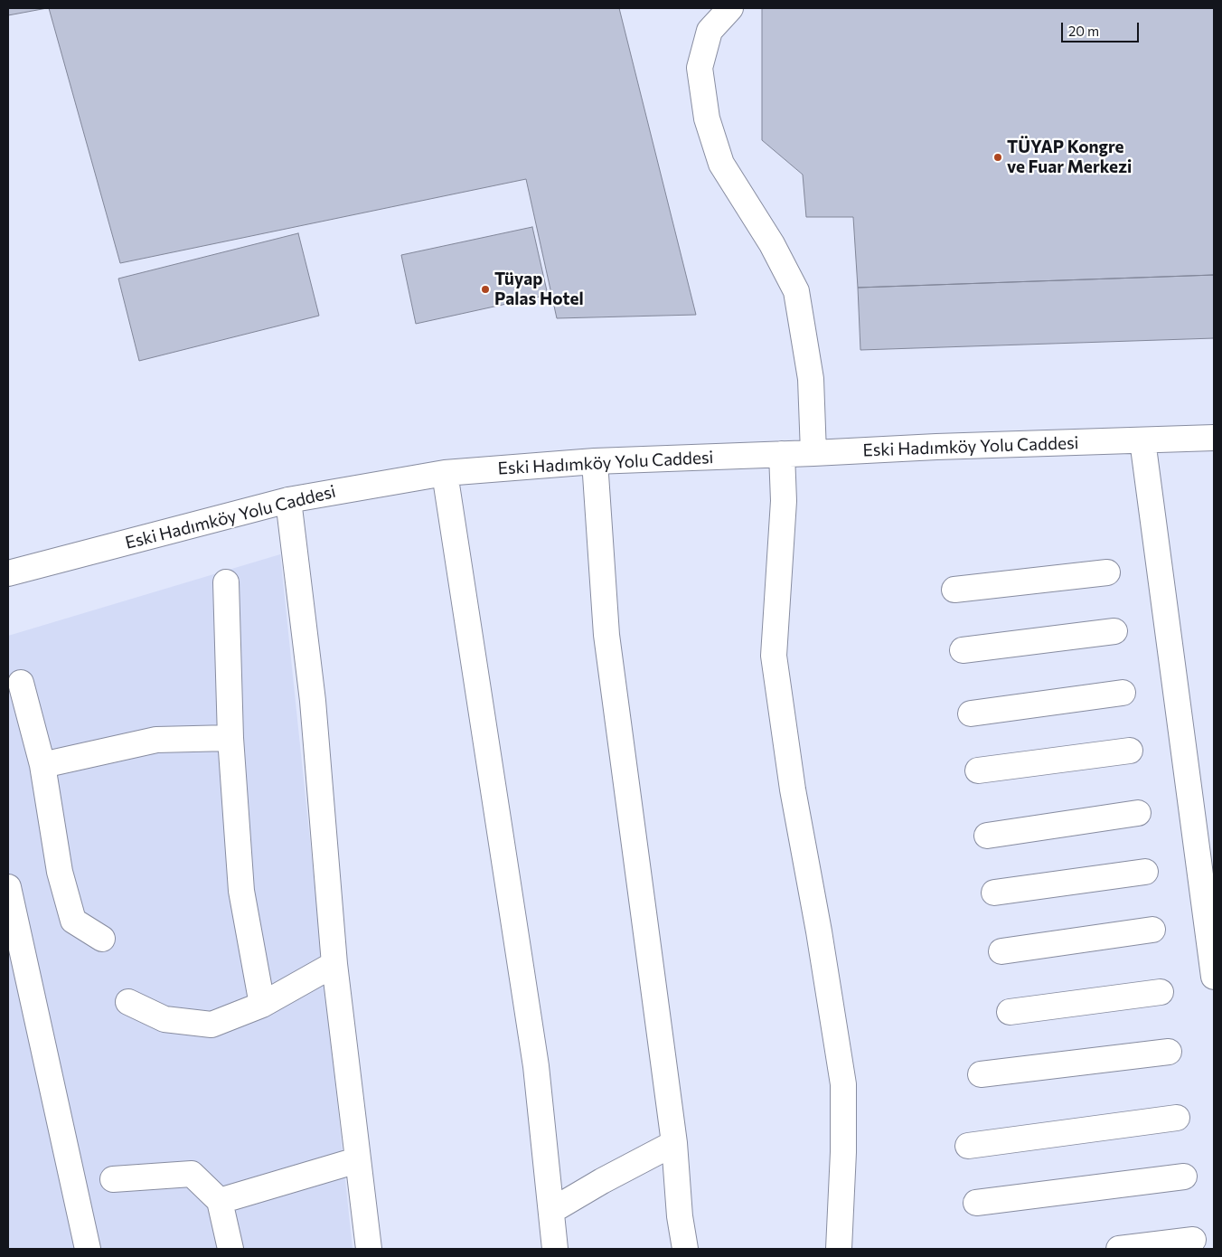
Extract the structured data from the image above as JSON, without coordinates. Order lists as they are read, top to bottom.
{
  "streets": {
    "street": ["Eski Hadımköy Yolu Caddesi"]
  },
  "places": ["TÜYAP Kongre ve Fuar Merkezi", "Tüyap Palas Hotel"],
  "scale_bar": "20 m"
}
